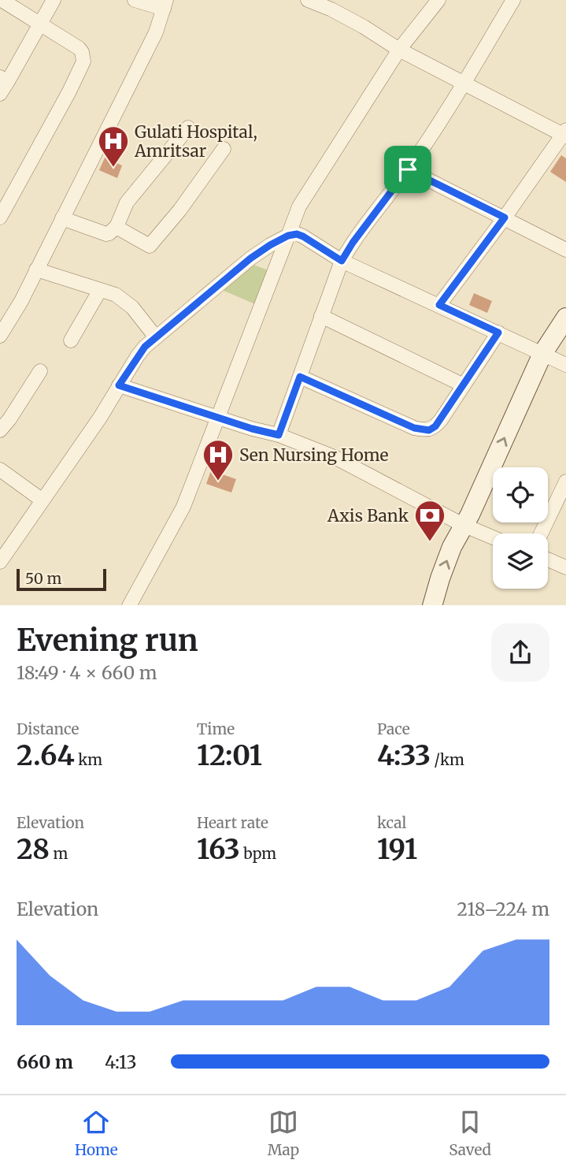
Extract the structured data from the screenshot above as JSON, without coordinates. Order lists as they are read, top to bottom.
{
  "places": {
    "hospital": ["Gulati Hospital, Amritsar", "Sen Nursing Home"],
    "bank": ["Axis Bank"]
  },
  "scale_bar": "50 m",
  "page": {
    "scale": "50 m",
    "heading": ["Evening run", "18:49 · 4 × 660 m"],
    "stats": [
      ["Distance", "2.64 km"],
      ["Time", "12:01"],
      ["Pace", "4:33 /km"],
      ["Elevation", "28 m"],
      ["Heart rate", "163 bpm"],
      ["kcal", "191"]
    ],
    "chart": ["Elevation", "218–224 m"],
    "list": [
      {
        "name": "660 m",
        "note": "4:13"
      }
    ],
    "tabs": ["Home", "Map", "Saved"]
  }
}
